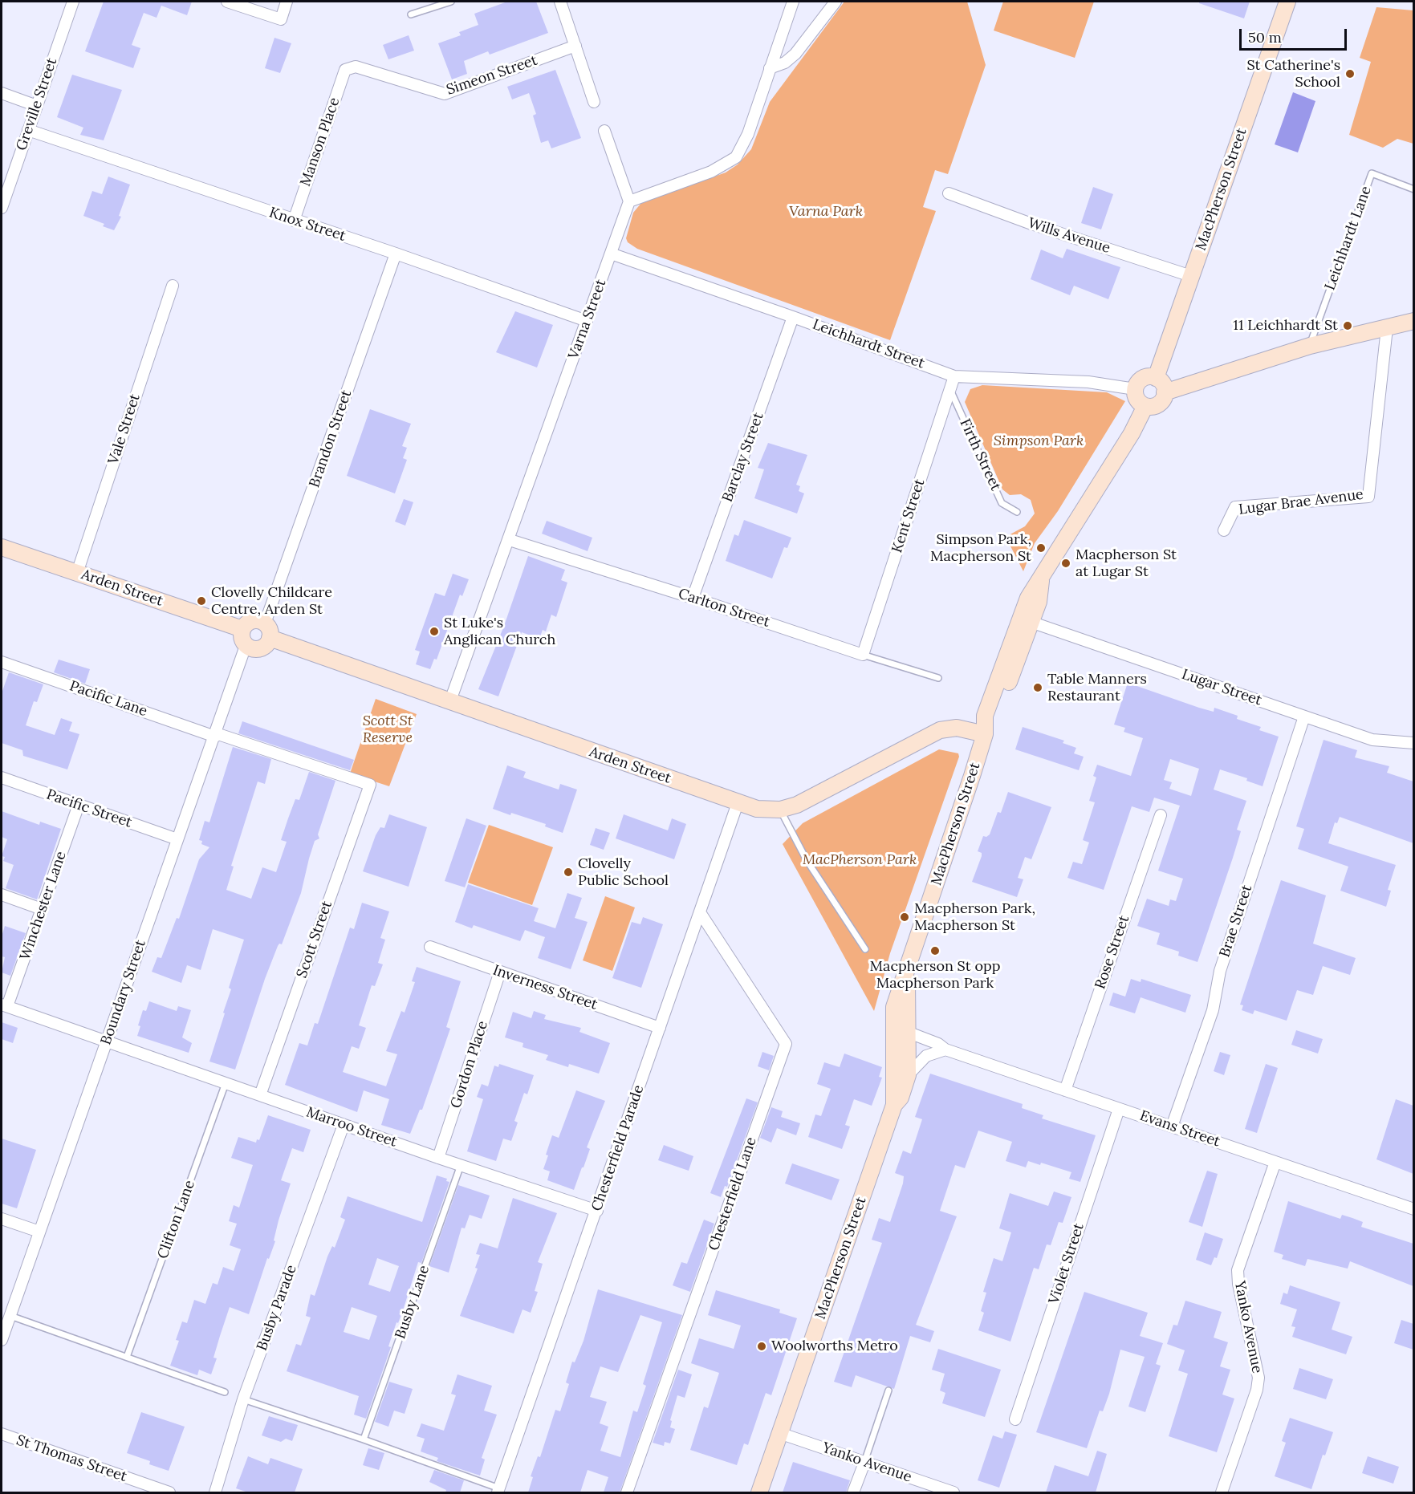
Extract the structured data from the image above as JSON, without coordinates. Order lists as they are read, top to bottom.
{
  "streets": {
    "main road": ["MacPherson Street", "Arden Street"],
    "street": [
      "Simeon Street",
      "Greville Street",
      "Manson Place",
      "Knox Street",
      "Wills Avenue",
      "Varna Street",
      "Leichhardt Street",
      "Vale Street",
      "Brandon Street",
      "Barclay Street",
      "Lugar Brae Avenue",
      "Kent Street",
      "Carlton Street",
      "Lugar Street",
      "Pacific Lane",
      "Pacific Street",
      "Winchester Lane",
      "Brae Street",
      "Scott Street",
      "Rose Street",
      "Inverness Street",
      "Boundary Street",
      "Gordon Place",
      "Marroo Street",
      "Evans Street",
      "Chesterfield Parade",
      "Chesterfield Lane",
      "Violet Street",
      "Busby Parade",
      "Yanko Avenue",
      "St Thomas Street"
    ],
    "lane": [
      "Leichhardt Lane",
      "Firth Street",
      "Clifton Lane",
      "Busby Lane"
    ]
  },
  "crossings": [
    ["Simeon Street", "Manson Place"],
    ["Greville Street", "Knox Street"],
    ["Manson Place", "Knox Street"],
    ["MacPherson Street", "Wills Avenue"],
    ["MacPherson Street", "Leichhardt Street"],
    ["MacPherson Street", "Arden Street"],
    ["MacPherson Street", "Lugar Street"],
    ["MacPherson Street", "Evans Street"],
    ["MacPherson Street", "Yanko Avenue"],
    ["Knox Street", "Varna Street"],
    ["Knox Street", "Brandon Street"],
    ["Varna Street", "Leichhardt Street"],
    ["Varna Street", "Arden Street"],
    ["Varna Street", "Carlton Street"],
    ["Leichhardt Street", "Barclay Street"],
    ["Leichhardt Street", "Kent Street"],
    ["Vale Street", "Arden Street"],
    ["Brandon Street", "Arden Street"],
    ["Brandon Street", "Boundary Street"],
    ["Firth Street", "Kent Street"],
    ["Barclay Street", "Carlton Street"],
    ["Kent Street", "Carlton Street"],
    ["Arden Street", "Boundary Street"],
    ["Arden Street", "Chesterfield Parade"],
    ["Lugar Street", "Brae Street"],
    ["Pacific Lane", "Scott Street"],
    ["Pacific Lane", "Boundary Street"],
    ["Pacific Street", "Winchester Lane"],
    ["Pacific Street", "Boundary Street"],
    ["Winchester Lane", "Marroo Street"],
    ["Brae Street", "Evans Street"],
    ["Scott Street", "Marroo Street"],
    ["Rose Street", "Evans Street"],
    ["Inverness Street", "Gordon Place"],
    ["Inverness Street", "Chesterfield Parade"],
    ["Boundary Street", "Marroo Street"],
    ["Gordon Place", "Marroo Street"],
    ["Marroo Street", "Chesterfield Parade"],
    ["Marroo Street", "Clifton Lane"],
    ["Marroo Street", "Busby Lane"],
    ["Marroo Street", "Busby Parade"],
    ["Evans Street", "Violet Street"],
    ["Evans Street", "Yanko Avenue"],
    ["Chesterfield Parade", "Chesterfield Lane"]
  ],
  "parks": [
    "Varna Park",
    "Simpson Park",
    "Scott St Reserve",
    "MacPherson Park"
  ],
  "places": [
    "St Catherine's School",
    "11 Leichhardt St",
    "Simpson Park, Macpherson St",
    "Macpherson St at Lugar St",
    "Clovelly Childcare Centre, Arden St",
    "St Luke's Anglican Church",
    "Table Manners Restaurant",
    "Clovelly Public School",
    "Macpherson Park, Macpherson St",
    "Macpherson St opp Macpherson Park",
    "Woolworths Metro"
  ],
  "scale_bar": "50 m"
}
